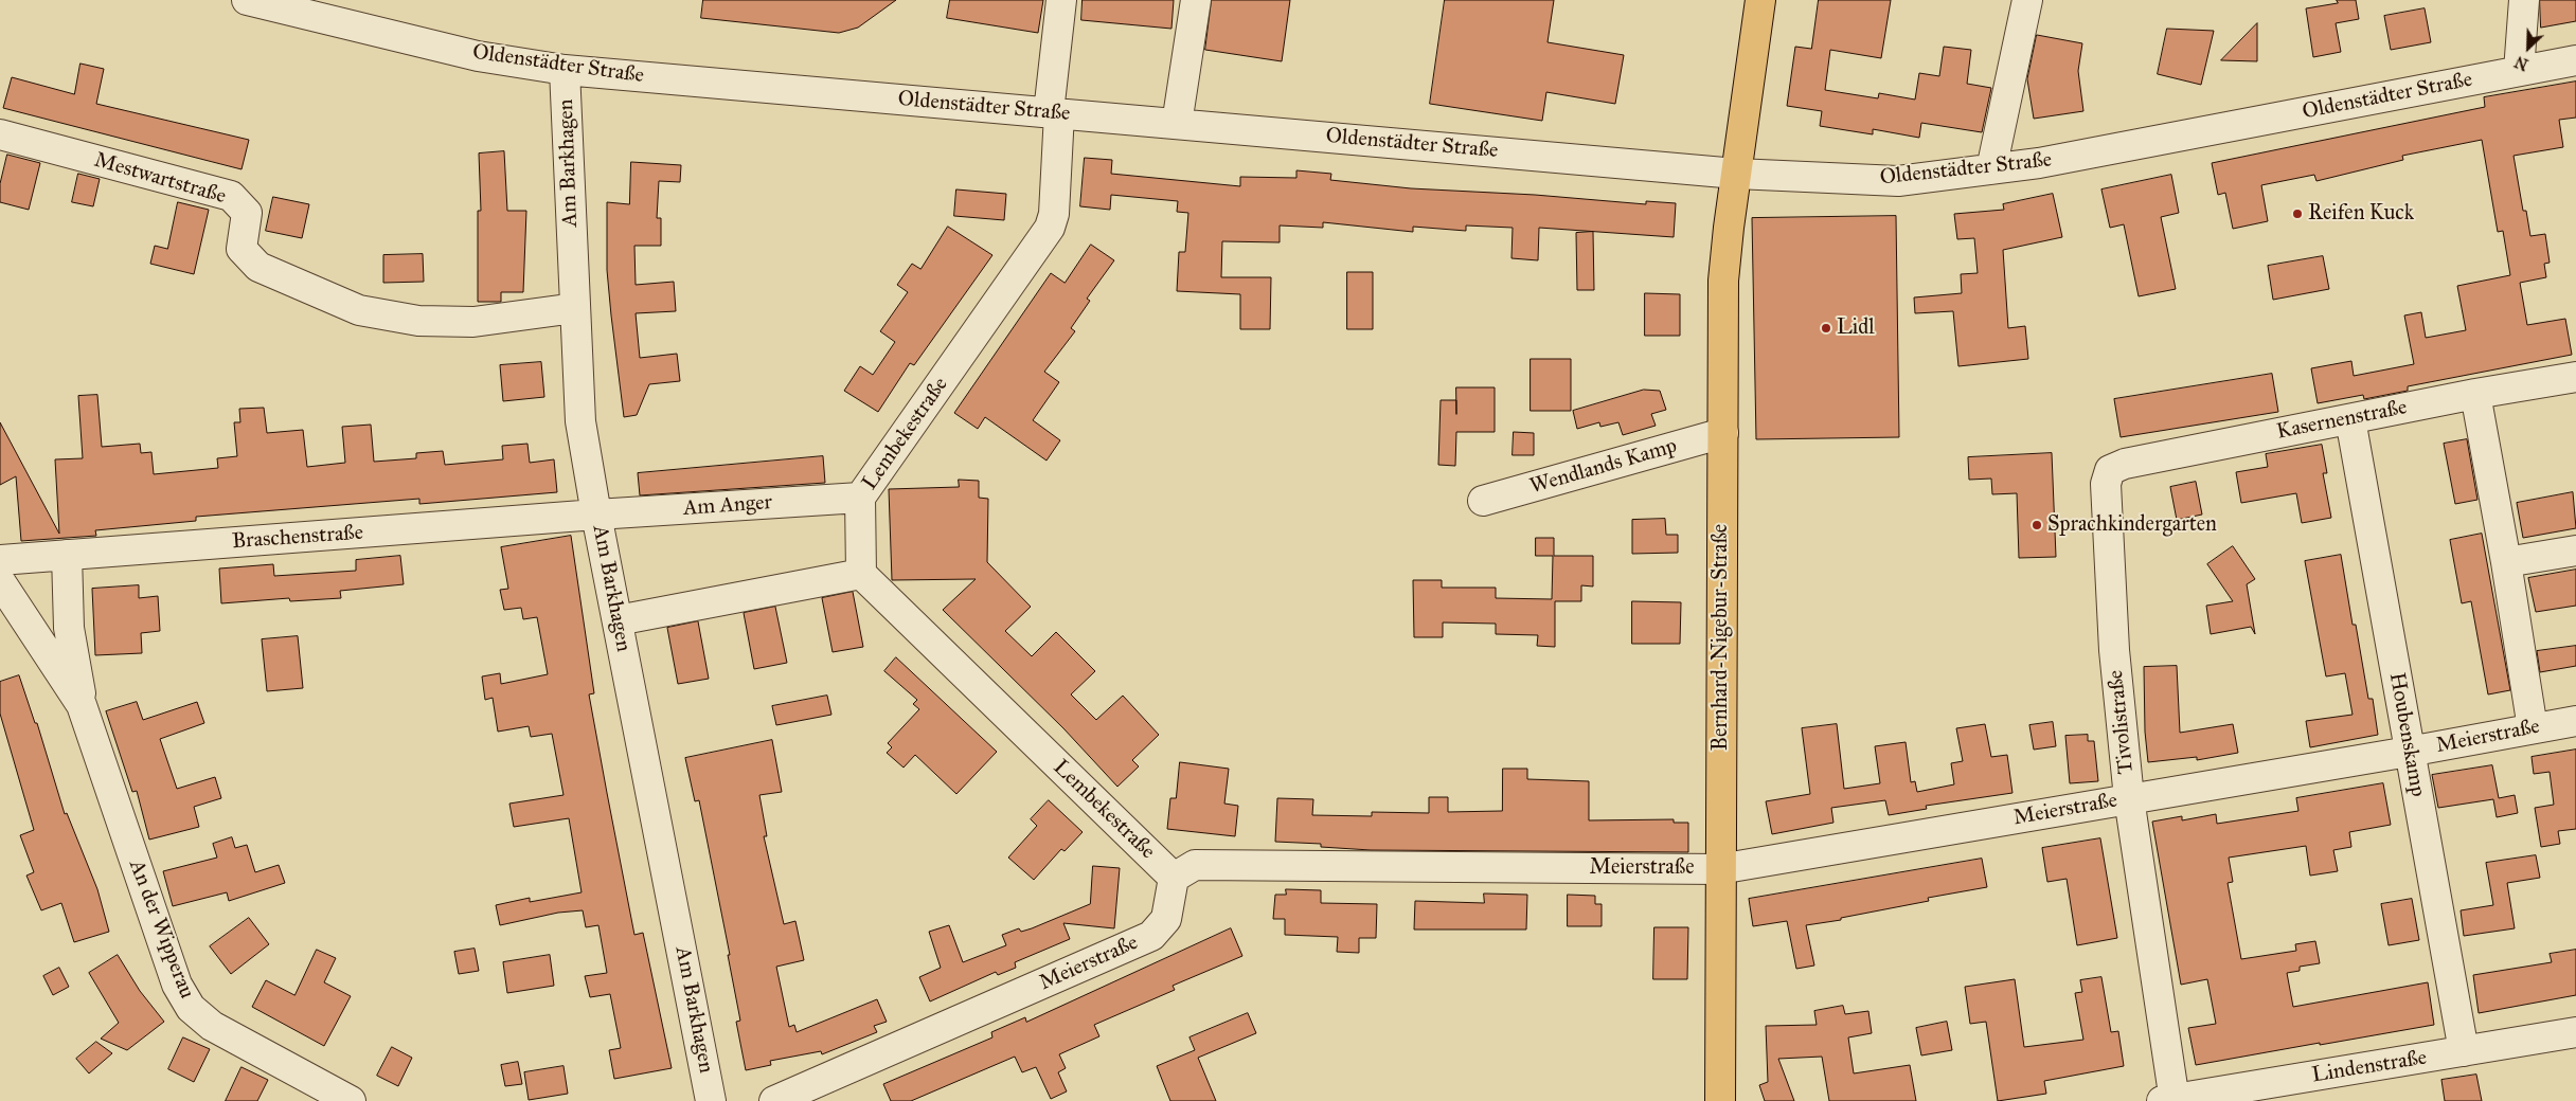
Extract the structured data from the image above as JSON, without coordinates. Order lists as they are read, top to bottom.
{
  "streets": {
    "main road": ["Bernhard-Nigebur-Straße"],
    "street": [
      "Oldenstädter Straße",
      "Am Barkhagen",
      "Mestwartstraße",
      "Kasernenstraße",
      "Lembekestraße",
      "Wendlands Kamp",
      "Am Anger",
      "Braschenstraße",
      "Tivolistraße",
      "Houbenskamp",
      "Meierstraße",
      "An der Wipperau",
      "Lindenstraße"
    ]
  },
  "crossings": [
    ["Oldenstädter Straße", "Am Barkhagen"],
    ["Oldenstädter Straße", "Lembekestraße"],
    ["Oldenstädter Straße", "Bernhard-Nigebur-Straße"],
    ["Am Barkhagen", "Mestwartstraße"],
    ["Am Barkhagen", "Am Anger"],
    ["Am Barkhagen", "Braschenstraße"],
    ["Kasernenstraße", "Tivolistraße"],
    ["Kasernenstraße", "Houbenskamp"],
    ["Lembekestraße", "Am Anger"],
    ["Lembekestraße", "Meierstraße"],
    ["Wendlands Kamp", "Bernhard-Nigebur-Straße"],
    ["Am Anger", "Braschenstraße"],
    ["Braschenstraße", "An der Wipperau"],
    ["Bernhard-Nigebur-Straße", "Meierstraße"],
    ["Tivolistraße", "Meierstraße"],
    ["Tivolistraße", "Lindenstraße"],
    ["Houbenskamp", "Meierstraße"],
    ["Houbenskamp", "Lindenstraße"]
  ],
  "places": ["Reifen Kuck", "Lidl", "Sprachkindergarten"],
  "north": "bottom left"
}
